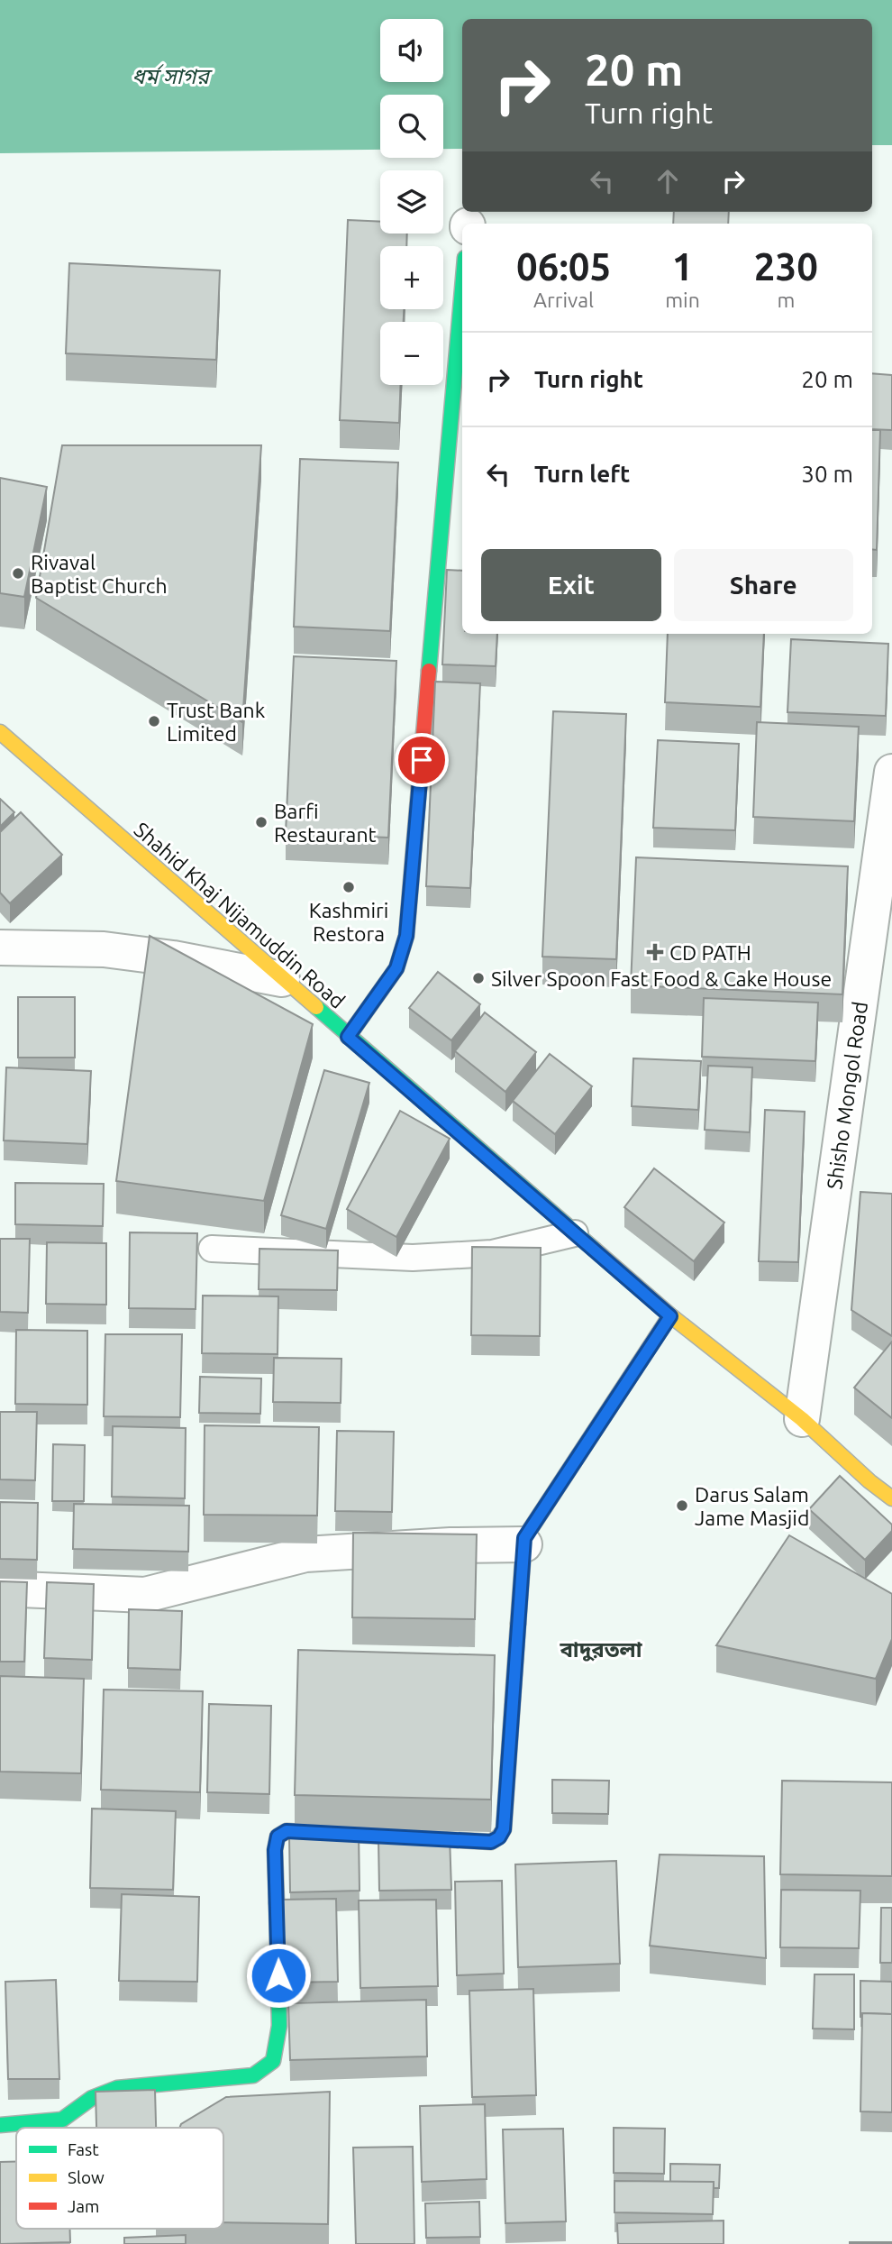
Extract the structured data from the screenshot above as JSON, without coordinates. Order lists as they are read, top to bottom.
{
  "streets": {
    "street": ["Shahid Khaj Nijamuddin Road", "Shisho Mongol Road"]
  },
  "crossings": [
    ["Shahid Khaj Nijamuddin Road", "Shisho Mongol Road"]
  ],
  "districts": ["বাদুরতলা"],
  "water": ["ধর্ম সাগর"],
  "places": {
    "other": [
      "Rivaval Baptist Church",
      "Trust Bank Limited",
      "Barfi Restaurant",
      "Kashmiri Restora",
      "Silver Spoon Fast Food & Cake House",
      "Darus Salam Jame Masjid"
    ],
    "health": ["CD PATH"]
  },
  "legend": ["Fast", "Slow", "Jam"],
  "page": {
    "map_buttons": ["+", "−"],
    "turn": ["20 m", "Turn right"],
    "eta": [
      "06:05",
      "Arrival",
      "1",
      "min",
      "230",
      "m"
    ],
    "list": [
      {
        "name": "Turn right",
        "value": "20 m"
      },
      {
        "name": "Turn left",
        "value": "30 m"
      }
    ],
    "buttons": ["Exit", "Share"]
  }
}
